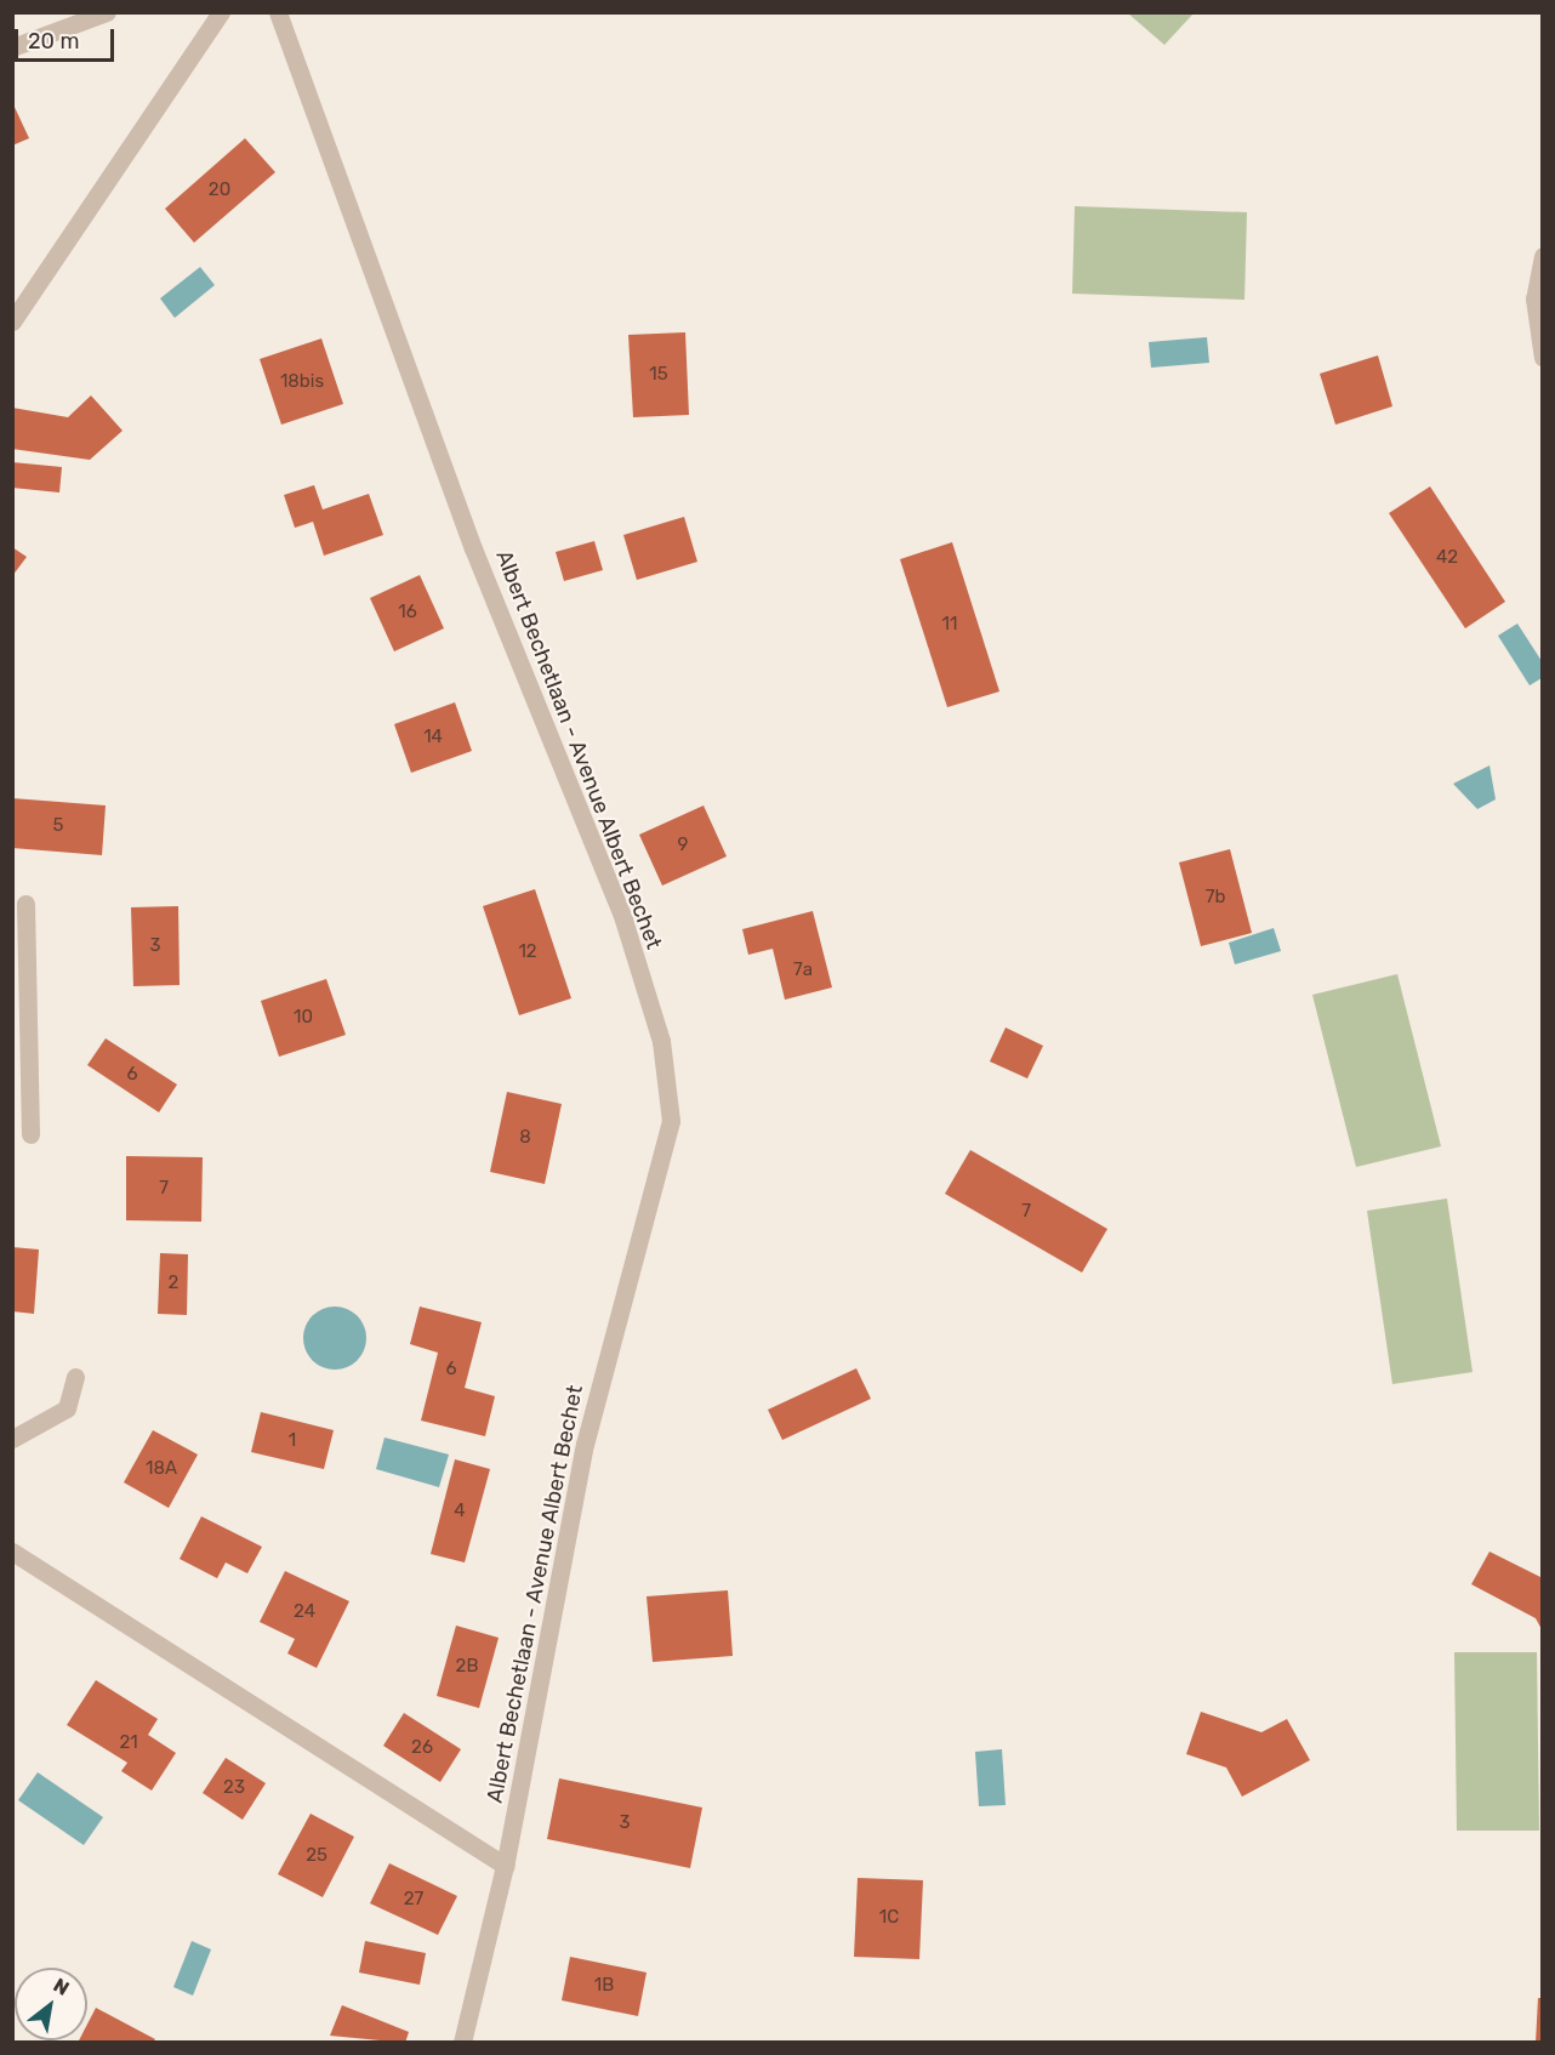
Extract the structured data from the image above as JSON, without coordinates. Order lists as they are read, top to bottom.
{
  "streets": {
    "street": ["Albert Bechetlaan - Avenue Albert Bechet"]
  },
  "house_numbers": [
    "20",
    "15",
    "18bis",
    "42",
    "16",
    "11",
    "14",
    "5",
    "9",
    "7b",
    "3",
    "12",
    "7a",
    "10",
    "6",
    "8",
    "7",
    "7",
    "2",
    "6",
    "1",
    "18A",
    "4",
    "24",
    "2B",
    "21",
    "26",
    "23",
    "3",
    "25",
    "27",
    "1C",
    "1B"
  ],
  "scale_bar": "20 m",
  "north": "top right"
}
